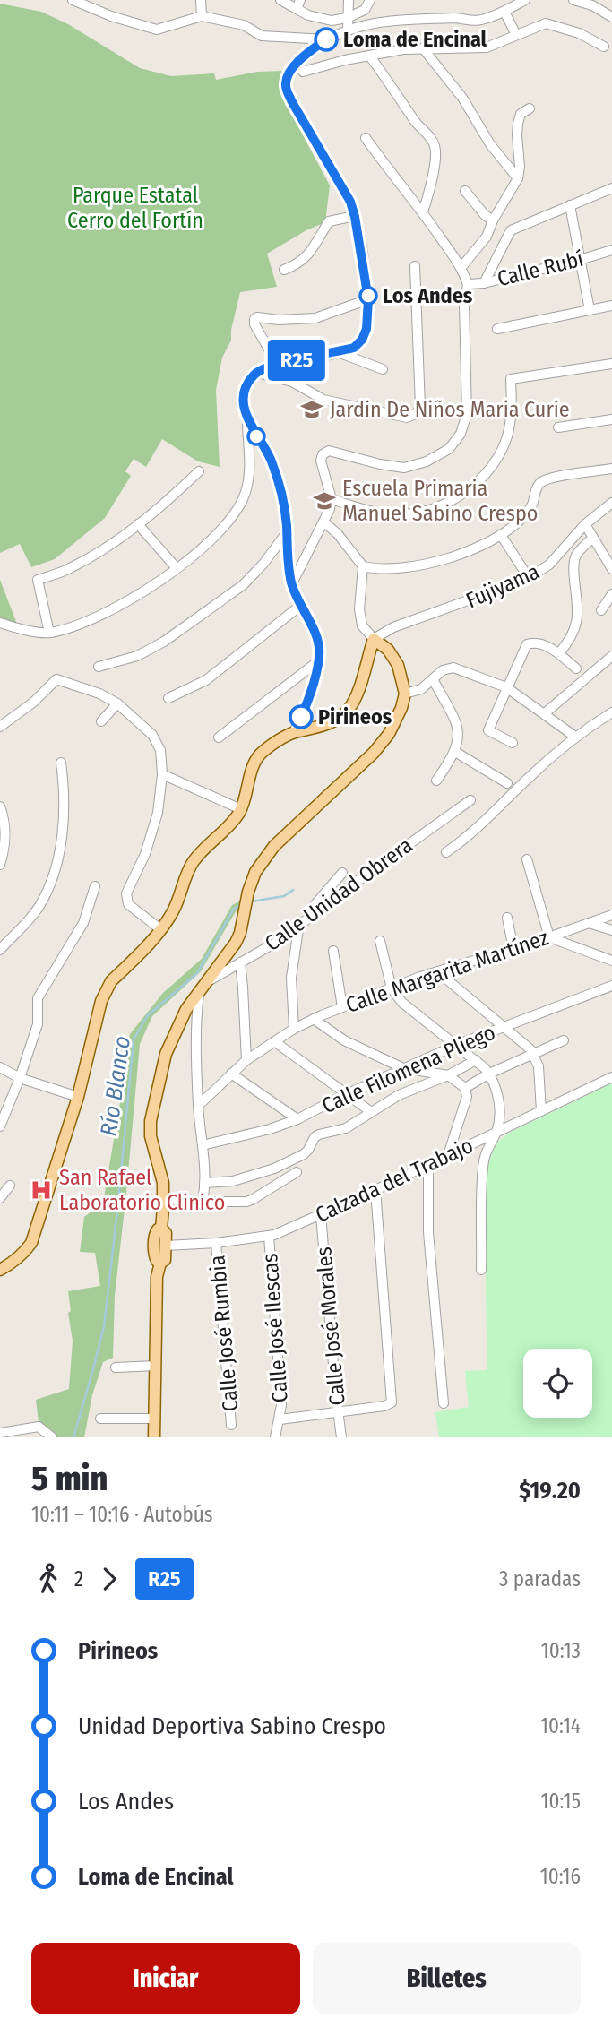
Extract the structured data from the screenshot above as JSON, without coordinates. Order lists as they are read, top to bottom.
{
  "streets": {
    "street": [
      "Calle Rubí",
      "Fujiyama",
      "Calle Unidad Obrera",
      "Calle Margarita Martínez",
      "Calle Filomena Pliego",
      "Calzada del Trabajo",
      "Calle José Morales",
      "Calle José Ilescas",
      "Calle José Rumbia"
    ]
  },
  "crossings": [
    ["Calzada del Trabajo", "Calle José Morales"],
    ["Calzada del Trabajo", "Calle José Ilescas"],
    ["Calzada del Trabajo", "Calle José Rumbia"]
  ],
  "water": ["Río Blanco"],
  "parks": ["Parque Estatal Cerro del Fortín"],
  "places": {
    "other": ["Loma de Encinal", "Los Andes", "Pirineos"],
    "school or university": ["Jardin De Niños Maria Curie", "Escuela Primaria Manuel Sabino Crespo"],
    "hospital": ["San Rafael Laboratorio Clinico"]
  },
  "lines": ["bus line R25"],
  "page": {
    "on_map": "R25",
    "heading": ["5 min", "10:11 – 10:16 · Autobús", "$19.20"],
    "legs": ["2", "R25", "3 paradas"],
    "list": [
      {
        "name": "Pirineos",
        "value": "10:13"
      },
      {
        "name": "Unidad Deportiva Sabino Crespo",
        "value": "10:14"
      },
      {
        "name": "Los Andes",
        "value": "10:15"
      },
      {
        "name": "Loma de Encinal",
        "value": "10:16"
      }
    ],
    "buttons": ["Iniciar", "Billetes"]
  }
}
